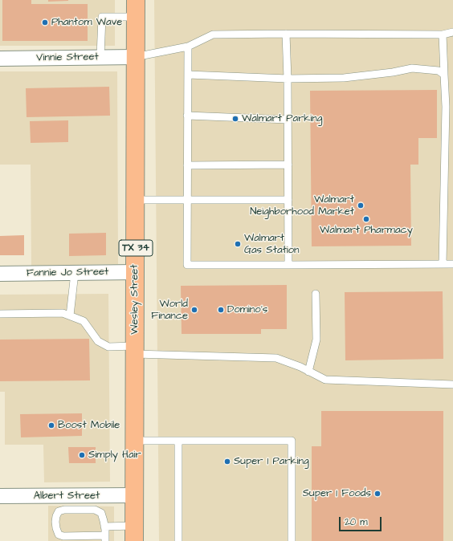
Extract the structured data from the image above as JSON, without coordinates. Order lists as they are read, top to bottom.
{
  "streets": {
    "main road": ["TX 34", "Wesley Street"],
    "street": ["Vinnie Street", "Fannie Jo Street", "Albert Street"]
  },
  "crossings": [
    ["Vinnie Street", "Wesley Street"],
    ["Fannie Jo Street", "Wesley Street"],
    ["Wesley Street", "Albert Street"]
  ],
  "places": [
    "Phantom Wave",
    "Walmart Parking",
    "Walmart Neighborhood Market",
    "Walmart Pharmacy",
    "Walmart Gas Station",
    "World Finance",
    "Domino's",
    "Boost Mobile",
    "Simply Hair",
    "Super 1 Parking",
    "Super 1 Foods"
  ],
  "scale_bar": "20 m"
}
